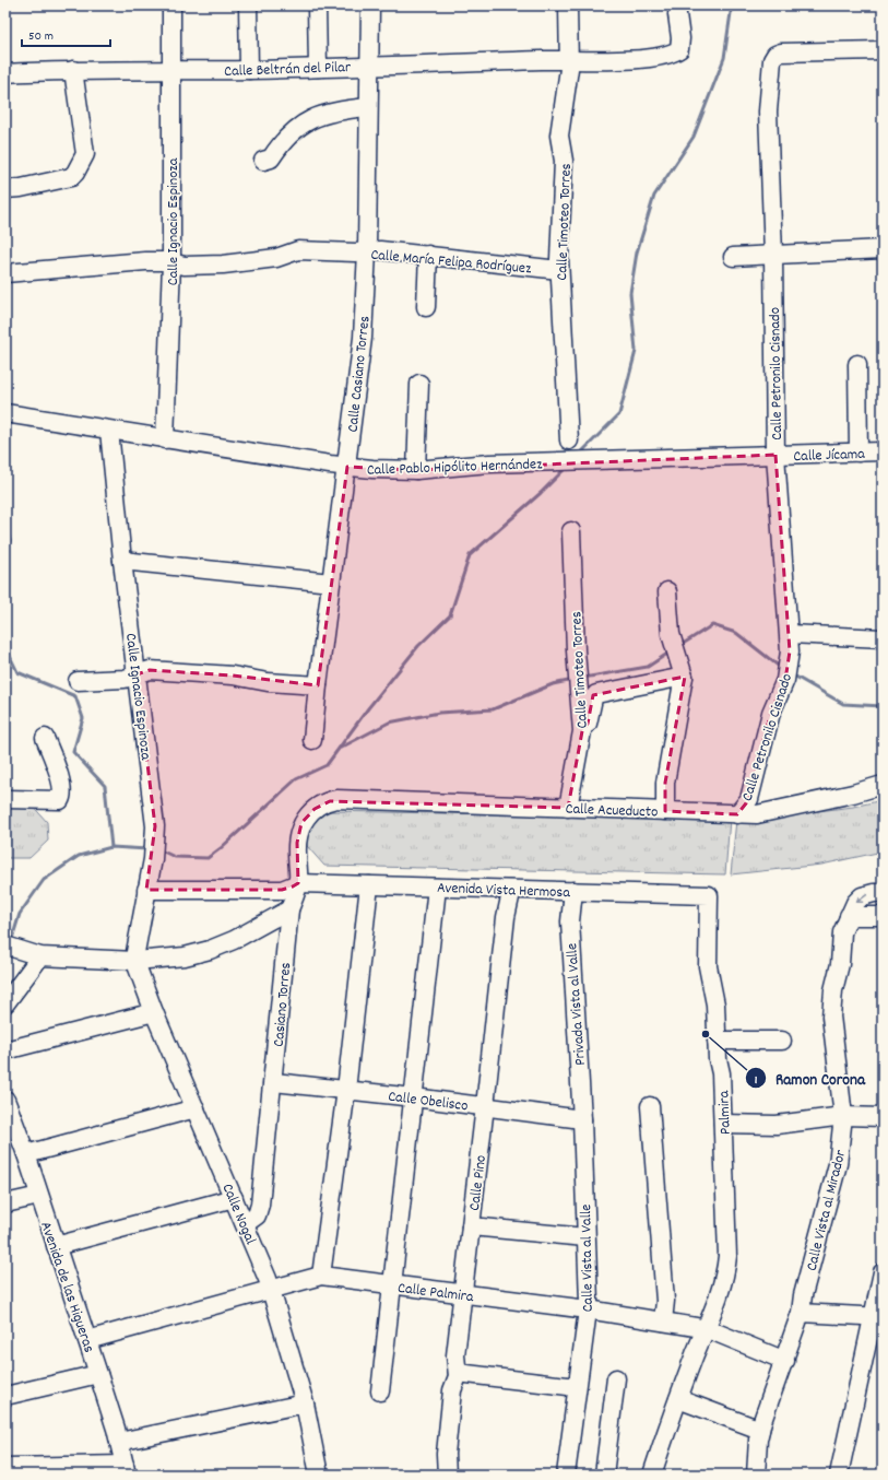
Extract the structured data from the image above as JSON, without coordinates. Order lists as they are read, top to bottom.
{
  "streets": {
    "street": [
      "Calle Beltrán del Pilar",
      "Calle Ignacio Espinoza",
      "Calle Timoteo Torres",
      "Calle María Felipa Rodríguez",
      "Calle Casiano Torres",
      "Calle Petronilo Cisnado",
      "Calle Jícama",
      "Calle Pablo Hipólito Hernández",
      "Calle Acueducto",
      "Avenida Vista Hermosa",
      "Casiano Torres",
      "Privada Vista al Valle",
      "Calle Obelisco",
      "Palmira",
      "Calle Pino",
      "Calle Vista al Mirador",
      "Calle Nogal",
      "Calle Vista al Valle",
      "Avenida de las Higueras",
      "Calle Palmira"
    ]
  },
  "crossings": [
    ["Calle Beltrán del Pilar", "Calle Ignacio Espinoza"],
    ["Calle Beltrán del Pilar", "Calle Timoteo Torres"],
    ["Calle Beltrán del Pilar", "Calle Casiano Torres"],
    ["Calle Ignacio Espinoza", "Calle María Felipa Rodríguez"],
    ["Calle Ignacio Espinoza", "Calle Pablo Hipólito Hernández"],
    ["Calle Ignacio Espinoza", "Avenida Vista Hermosa"],
    ["Calle Ignacio Espinoza", "Calle Nogal"],
    ["Calle Timoteo Torres", "Calle María Felipa Rodríguez"],
    ["Calle Timoteo Torres", "Calle Acueducto"],
    ["Calle María Felipa Rodríguez", "Calle Casiano Torres"],
    ["Calle Casiano Torres", "Calle Pablo Hipólito Hernández"],
    ["Calle Petronilo Cisnado", "Calle Jícama"],
    ["Calle Petronilo Cisnado", "Calle Pablo Hipólito Hernández"],
    ["Calle Petronilo Cisnado", "Calle Acueducto"],
    ["Calle Jícama", "Calle Pablo Hipólito Hernández"],
    ["Calle Acueducto", "Casiano Torres"],
    ["Avenida Vista Hermosa", "Casiano Torres"],
    ["Avenida Vista Hermosa", "Privada Vista al Valle"],
    ["Avenida Vista Hermosa", "Palmira"],
    ["Avenida Vista Hermosa", "Calle Pino"],
    ["Casiano Torres", "Calle Obelisco"],
    ["Casiano Torres", "Calle Nogal"],
    ["Privada Vista al Valle", "Calle Obelisco"],
    ["Privada Vista al Valle", "Calle Vista al Valle"],
    ["Calle Obelisco", "Calle Pino"],
    ["Calle Obelisco", "Calle Vista al Valle"],
    ["Palmira", "Calle Palmira"],
    ["Calle Pino", "Calle Palmira"],
    ["Calle Vista al Mirador", "Calle Palmira"],
    ["Calle Nogal", "Calle Palmira"],
    ["Calle Vista al Valle", "Calle Palmira"],
    ["Avenida de las Higueras", "Calle Palmira"]
  ],
  "places": ["Ramon Corona"],
  "scale_bar": "50 m"
}
